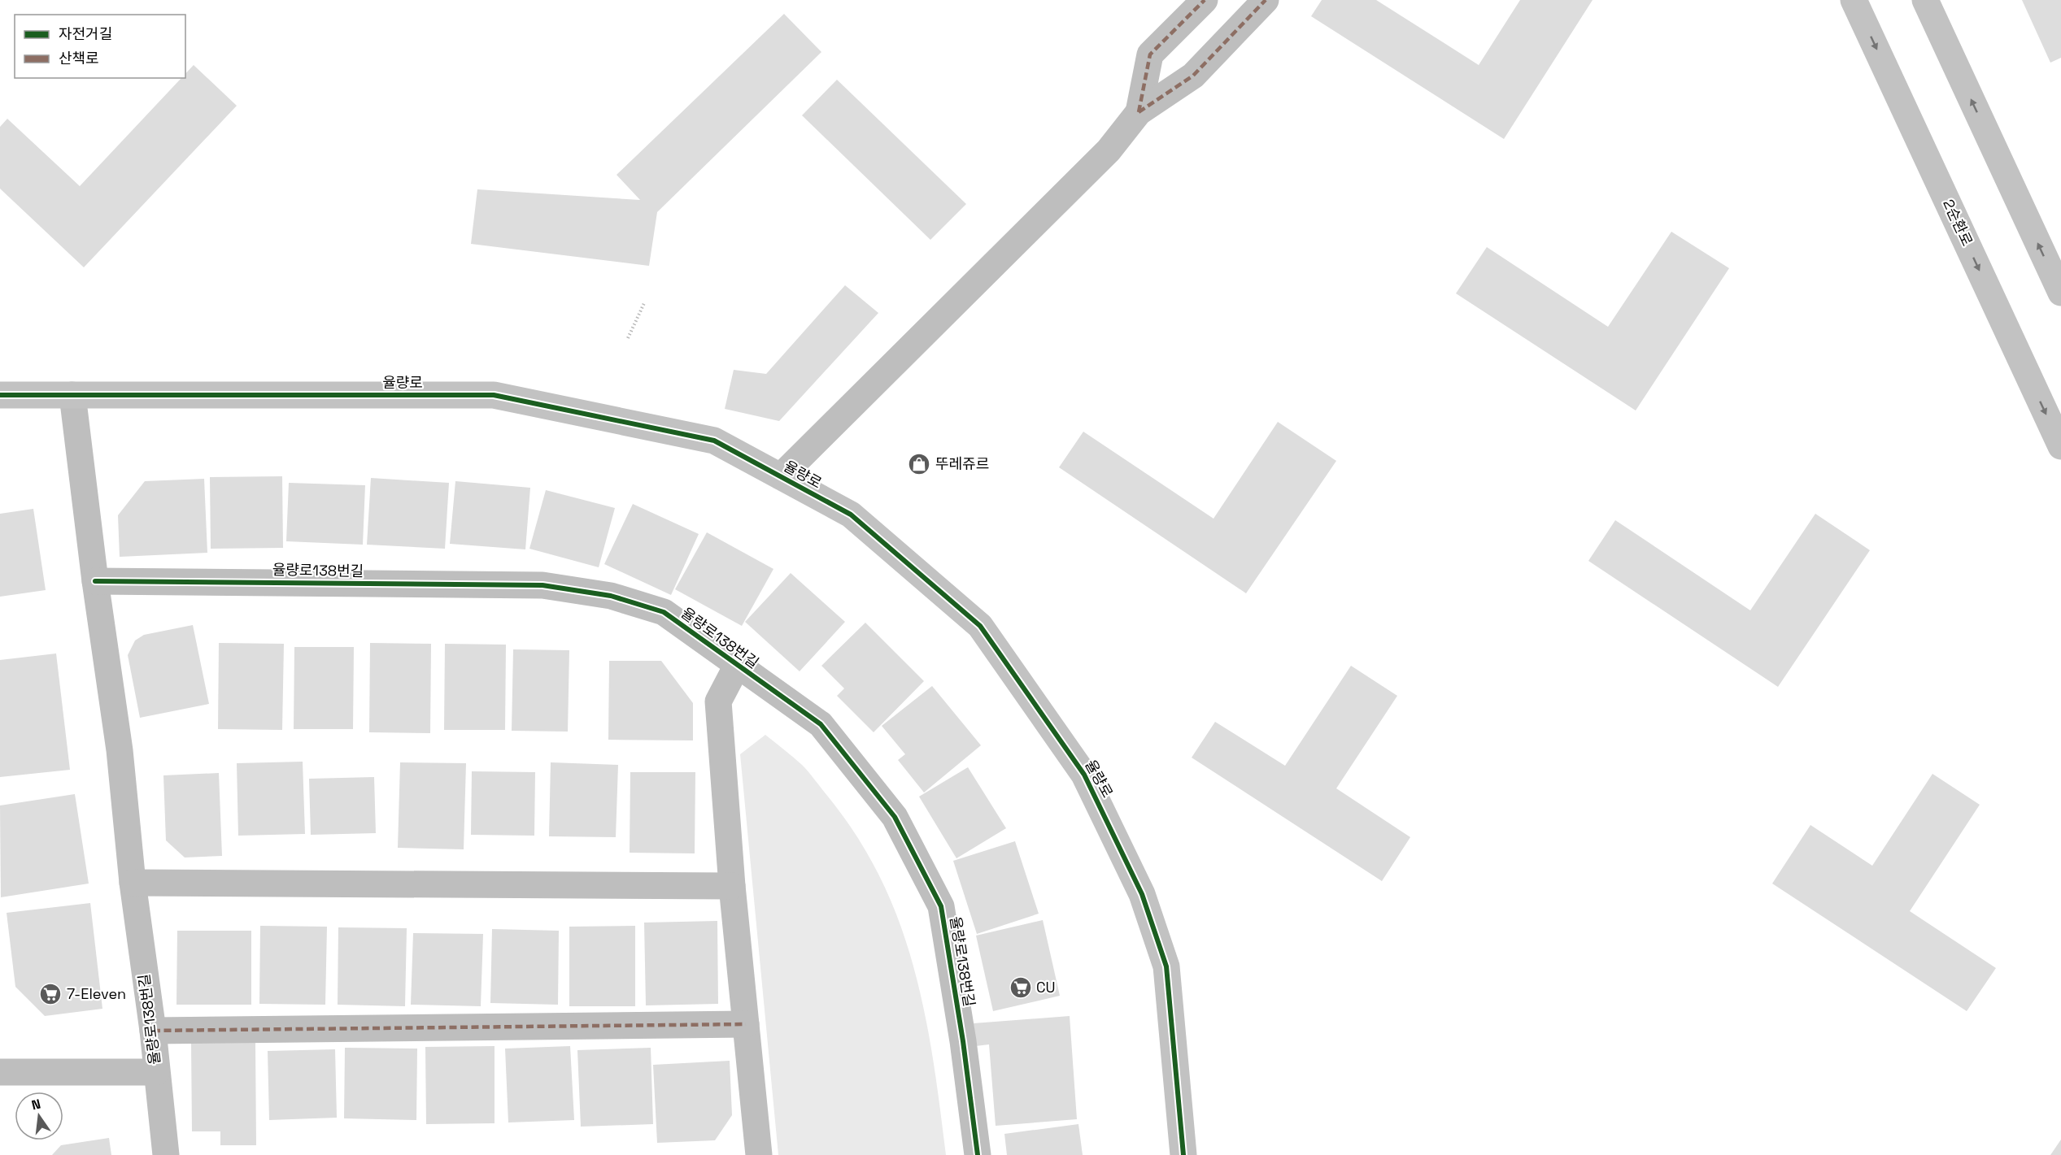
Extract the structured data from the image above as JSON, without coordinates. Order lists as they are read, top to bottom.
{
  "streets": {
    "street": ["2순환로", "율량로", "율량로138번길"]
  },
  "crossings": [
    ["율량로", "율량로138번길"]
  ],
  "places": {
    "shop": ["뚜레쥬르"],
    "supermarket": ["CU", "7-Eleven"]
  },
  "legend": ["자전거길", "산책로"],
  "north": "top"
}
